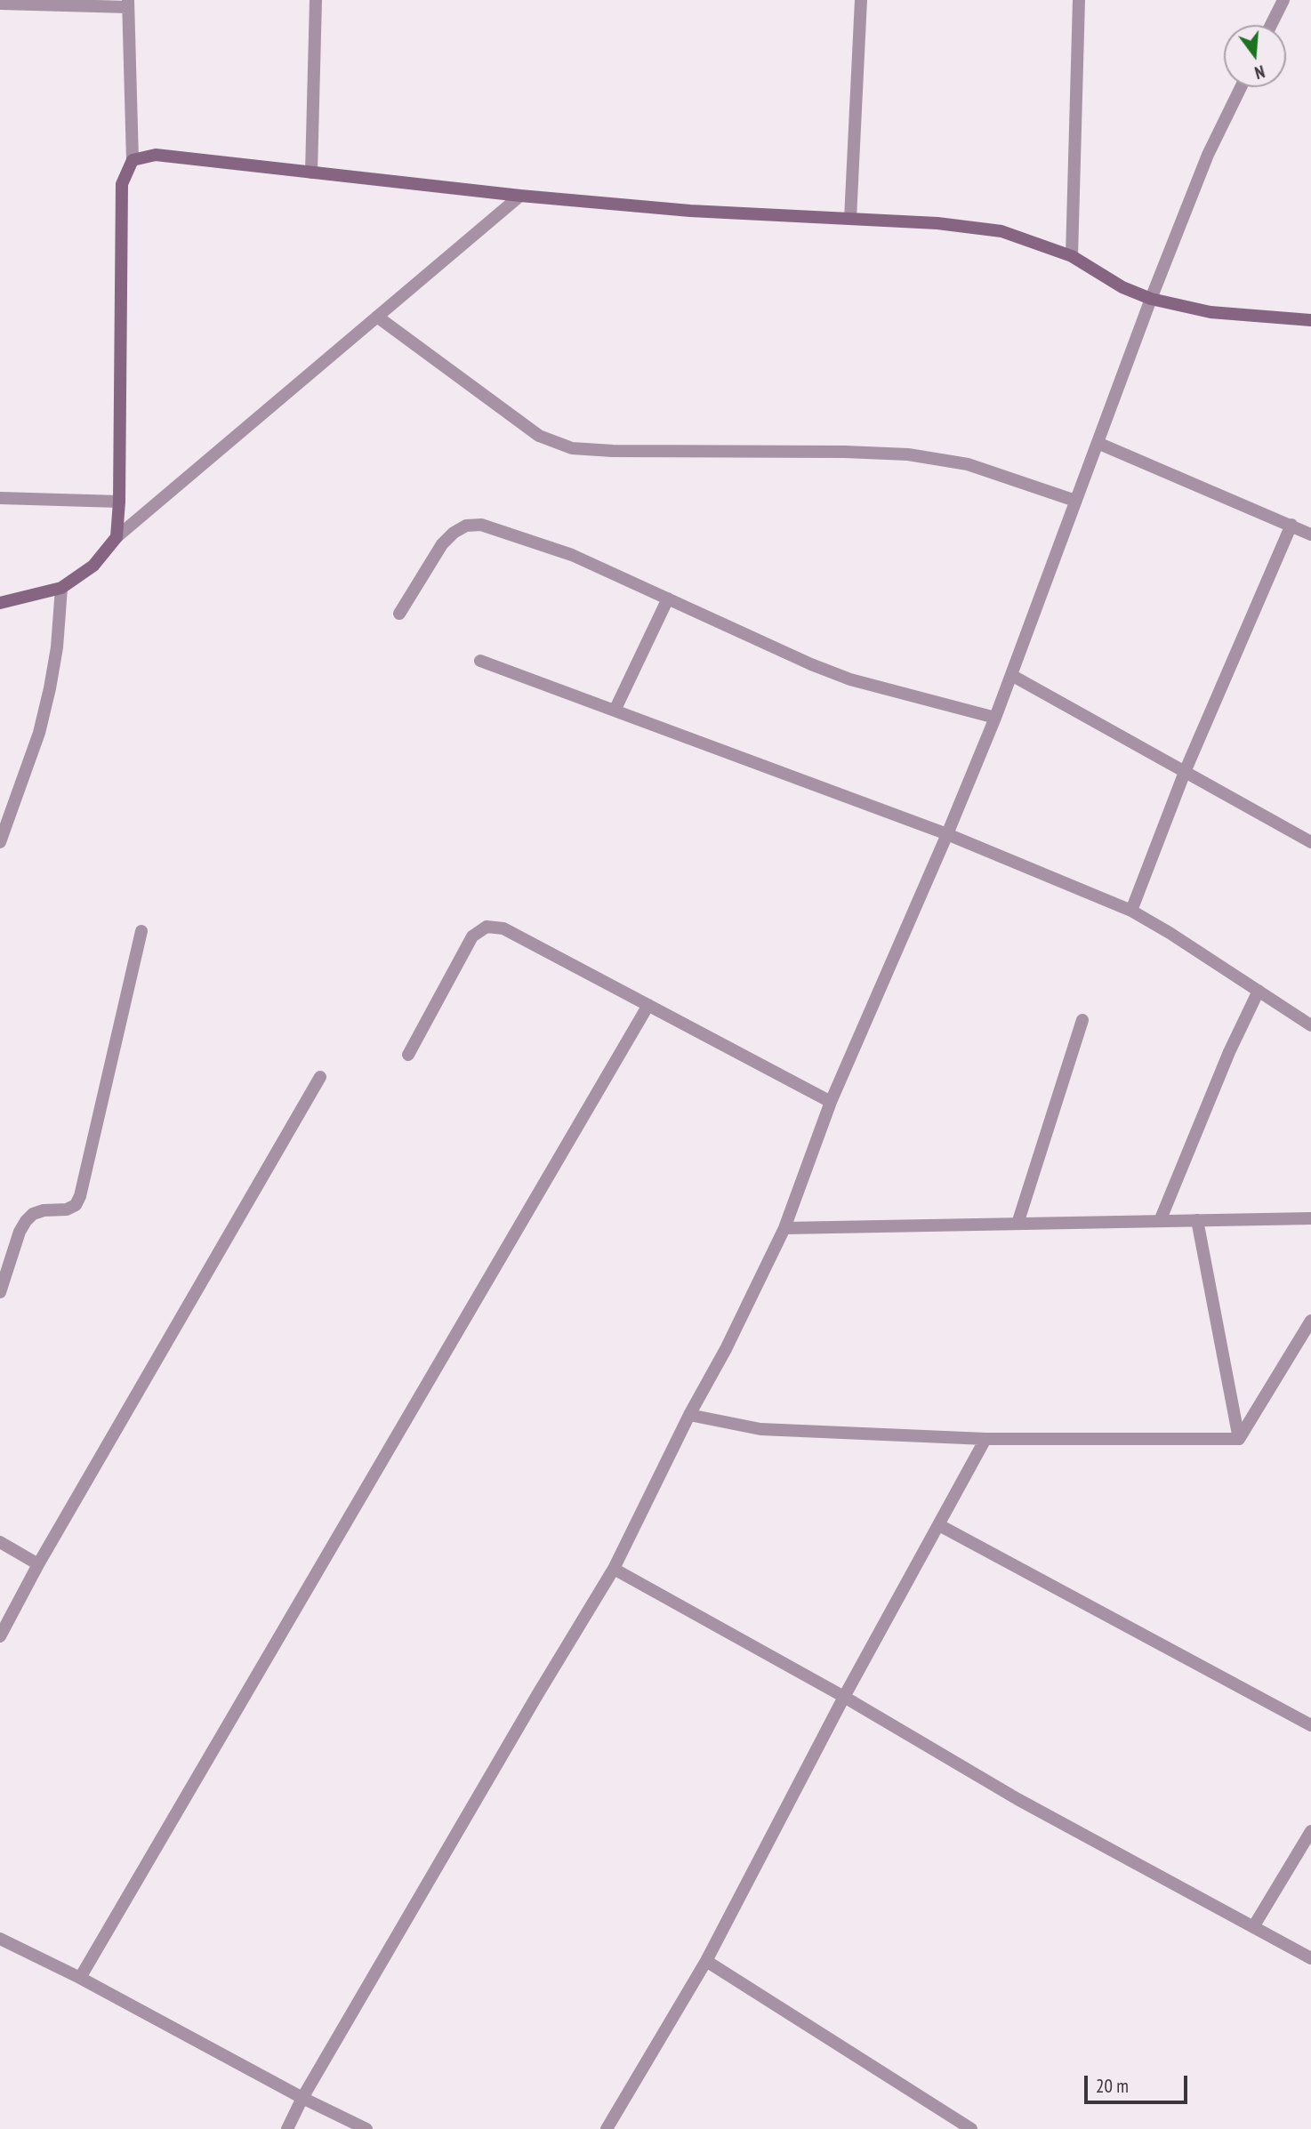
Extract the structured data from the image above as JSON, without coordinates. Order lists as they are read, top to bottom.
{
  "scale_bar": "20 m",
  "north": "bottom"
}
